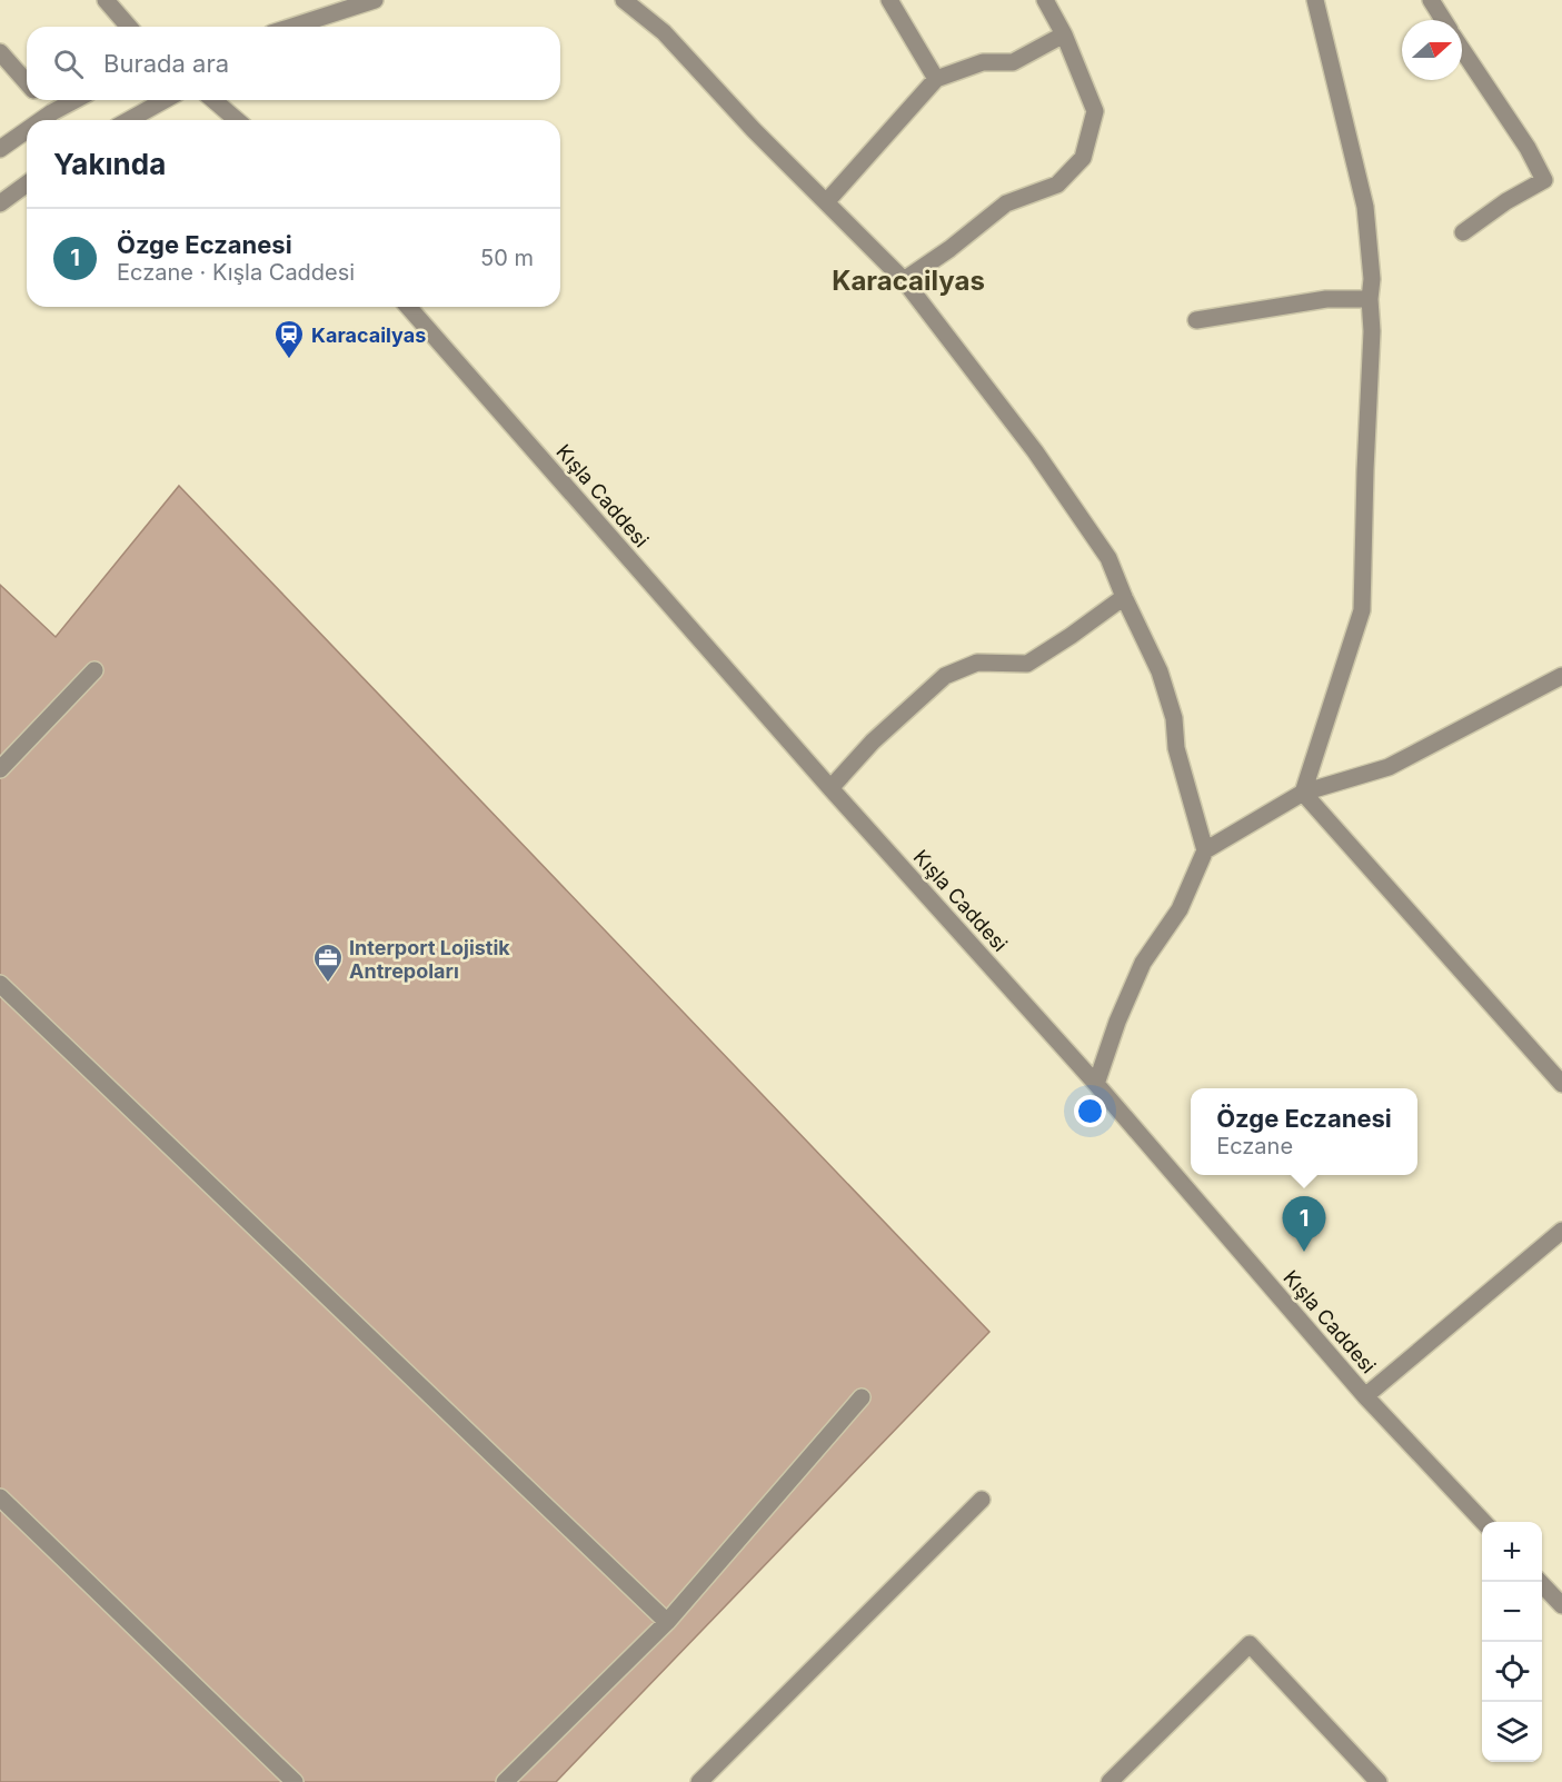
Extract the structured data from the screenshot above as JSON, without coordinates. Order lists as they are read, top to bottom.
{
  "streets": {
    "street": ["Kışla Caddesi"]
  },
  "districts": ["Karacailyas"],
  "places": {
    "station": ["Karacailyas"],
    "office": ["Interport Lojistik Antrepoları"]
  },
  "north": "right",
  "page": {
    "search": "Burada ara",
    "heading": "Yakında",
    "list": [
      {
        "mark": "1",
        "name": "Özge Eczanesi",
        "note": "Eczane · Kışla Caddesi",
        "value": "50 m"
      }
    ],
    "popup": ["Özge Eczanesi", "Eczane"],
    "pins": "1",
    "map_buttons": ["+", "−"]
  }
}
